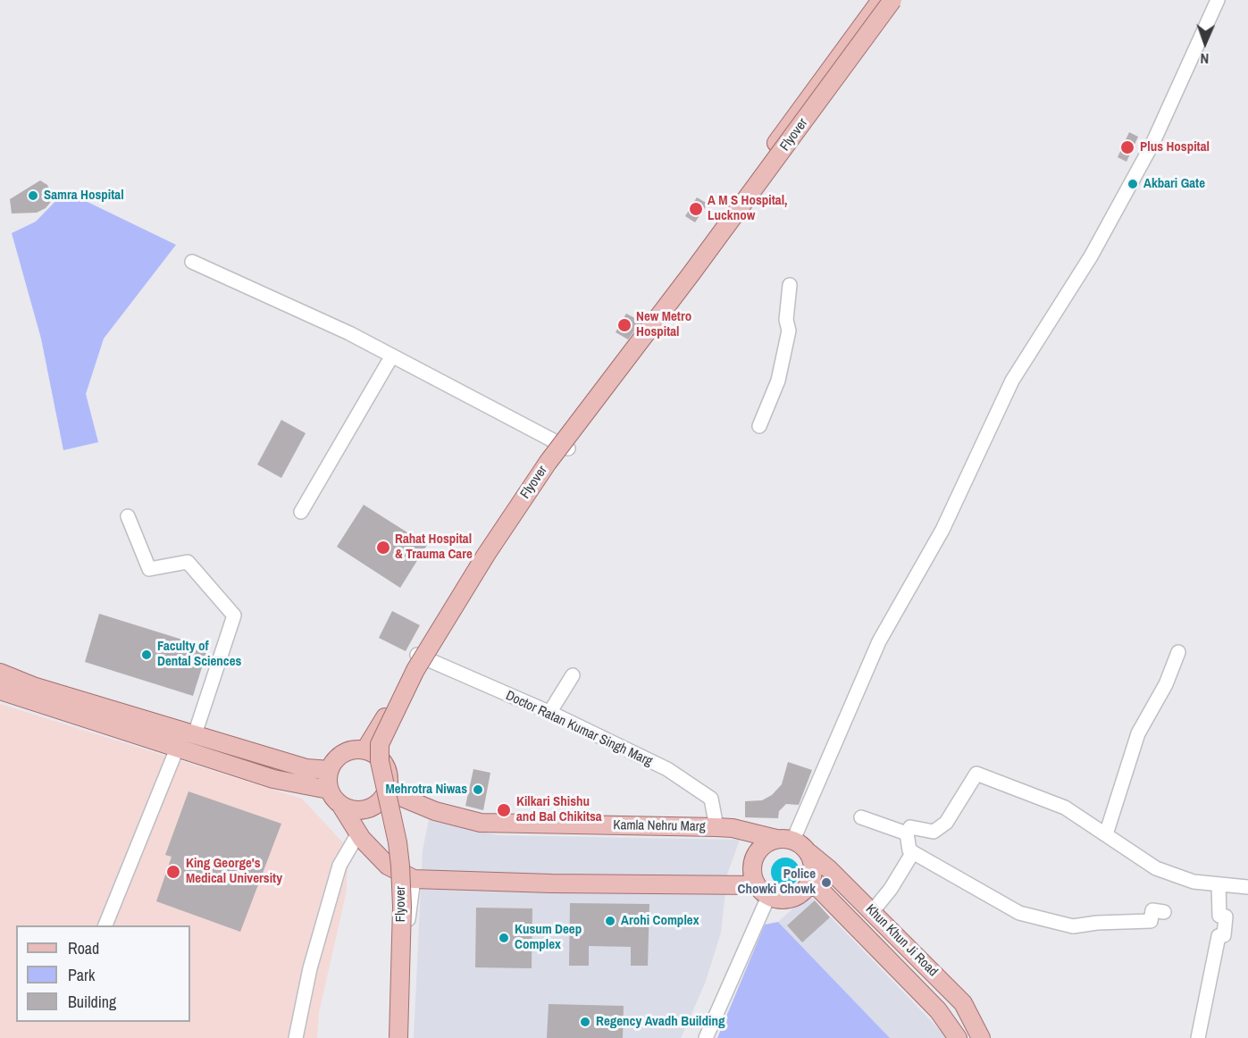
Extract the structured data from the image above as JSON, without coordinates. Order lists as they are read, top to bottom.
{
  "streets": {
    "main road": ["Flyover", "Kamla Nehru Marg", "Khun Khun Ji Road"],
    "street": ["Doctor Ratan Kumar Singh Marg"]
  },
  "crossings": [
    ["Doctor Ratan Kumar Singh Marg", "Kamla Nehru Marg"],
    ["Kamla Nehru Marg", "Khun Khun Ji Road"]
  ],
  "places": [
    "Plus Hospital",
    "Akbari Gate",
    "Samra Hospital",
    "A M S Hospital, Lucknow",
    "New Metro Hospital",
    "Rahat Hospital & Trauma Care",
    "Faculty of Dental Sciences",
    "Mehrotra Niwas",
    "Kilkari Shishu and Bal Chikitsa",
    "King George's Medical University",
    "Police Chowki Chowk",
    "Arohi Complex",
    "Kusum Deep Complex",
    "Regency Avadh Building"
  ],
  "legend": ["Road", "Park", "Building"],
  "north": "bottom"
}
